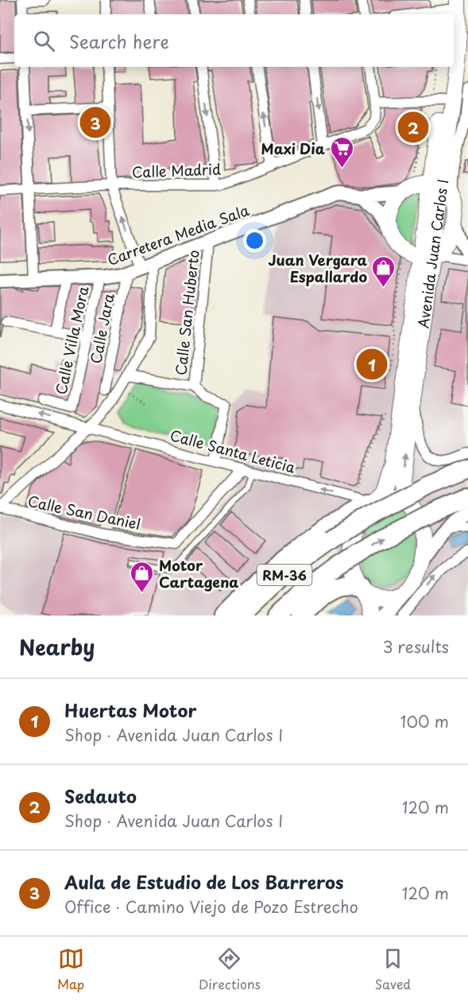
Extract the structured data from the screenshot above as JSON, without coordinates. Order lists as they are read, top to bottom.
{
  "streets": {
    "highway": ["RM-36"],
    "main road": ["Carretera Media Sala", "Avenida Juan Carlos I"],
    "street": [
      "Calle Madrid",
      "Calle San Huberto",
      "Calle Jara",
      "Calle Villa Mora",
      "Calle Santa Leticia",
      "Calle San Daniel"
    ]
  },
  "crossings": [
    ["Carretera Media Sala", "Calle San Huberto"],
    ["Carretera Media Sala", "Calle Jara"],
    ["Carretera Media Sala", "Calle Villa Mora"],
    ["Avenida Juan Carlos I", "Calle Santa Leticia"],
    ["Calle Santa Leticia", "Calle San Daniel"]
  ],
  "one_way": ["Calle Santa Leticia"],
  "places": {
    "supermarket": ["Maxi Dia"],
    "shop": ["Juan Vergara Espallardo", "Motor Cartagena"]
  },
  "page": {
    "search": "Search here",
    "pins": ["3", "2", "1"],
    "heading": ["Nearby", "3 results"],
    "list": [
      {
        "mark": "1",
        "name": "Huertas Motor",
        "note": "Shop · Avenida Juan Carlos I",
        "value": "100 m"
      },
      {
        "mark": "2",
        "name": "Sedauto",
        "note": "Shop · Avenida Juan Carlos I",
        "value": "120 m"
      },
      {
        "mark": "3",
        "name": "Aula de Estudio de Los Barreros",
        "note": "Office · Camino Viejo de Pozo Estrecho",
        "value": "120 m"
      }
    ],
    "nav": ["Map", "Directions", "Saved"]
  }
}
